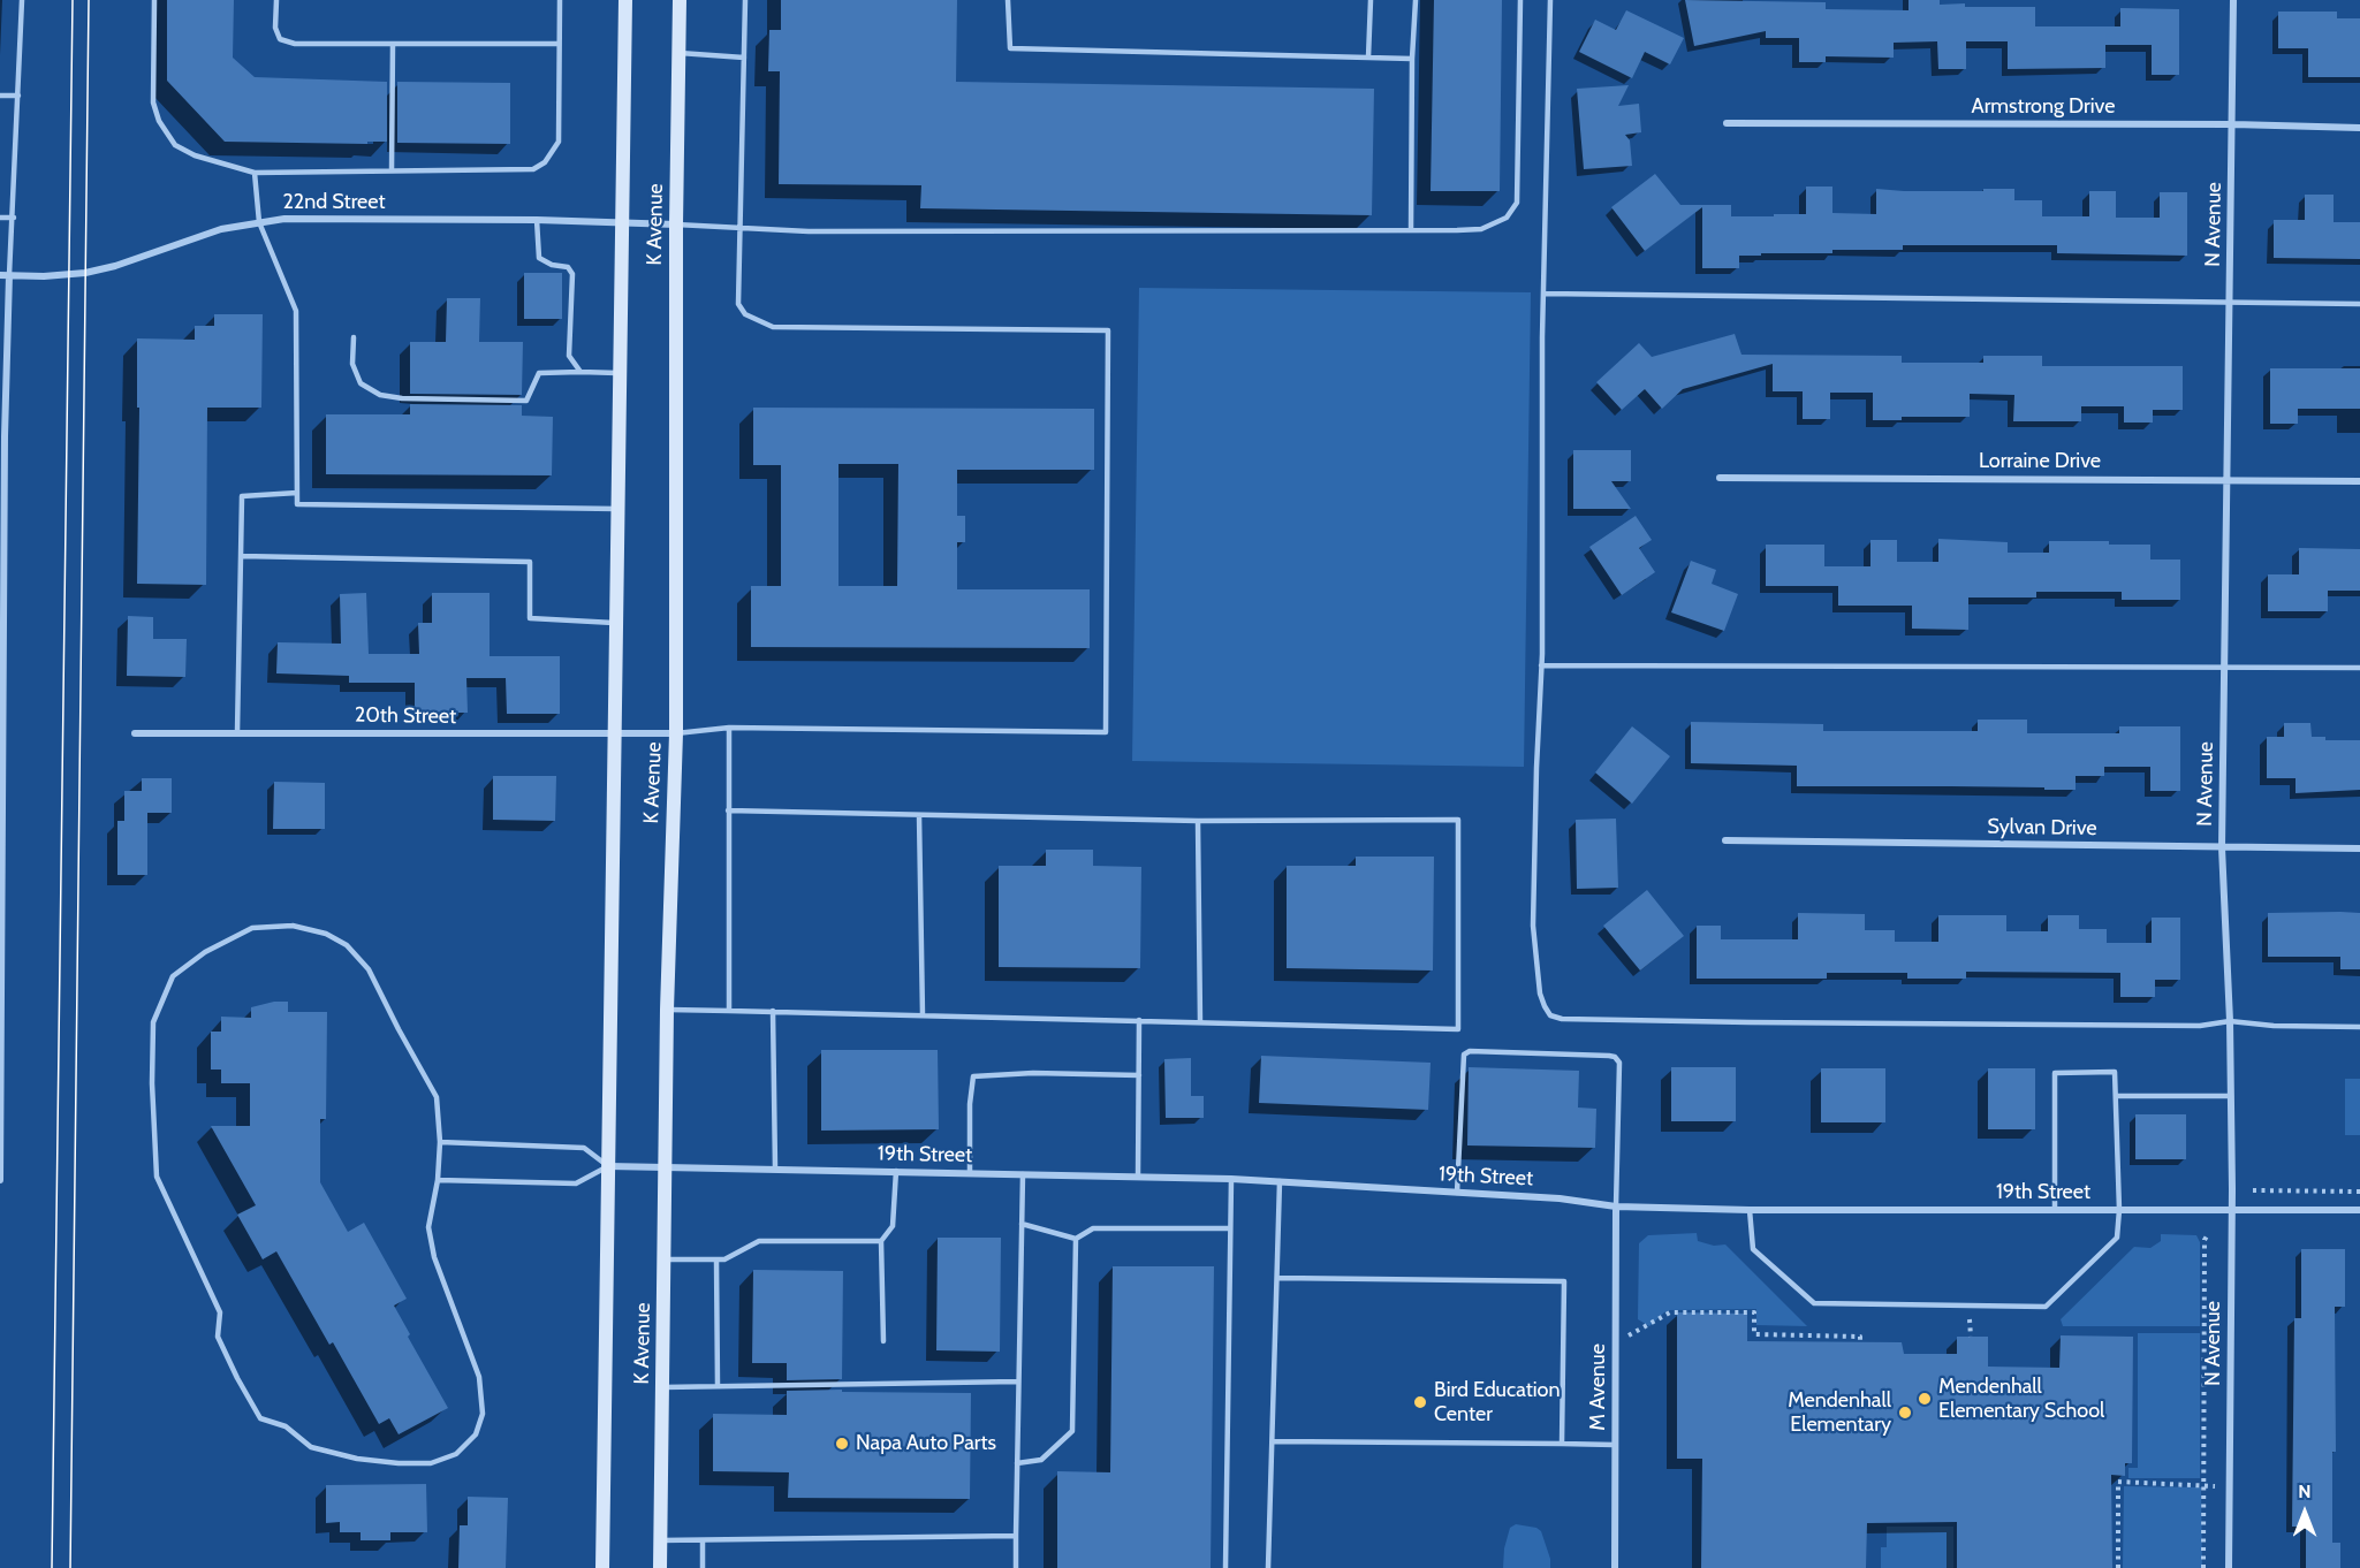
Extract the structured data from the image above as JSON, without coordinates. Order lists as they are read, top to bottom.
{
  "streets": {
    "main road": ["K Avenue"],
    "street": [
      "Armstrong Drive",
      "22nd Street",
      "N Avenue",
      "Lorraine Drive",
      "20th Street",
      "Sylvan Drive",
      "19th Street",
      "M Avenue"
    ]
  },
  "crossings": [
    ["Armstrong Drive", "N Avenue"],
    ["22nd Street", "K Avenue"],
    ["K Avenue", "20th Street"],
    ["K Avenue", "19th Street"],
    ["N Avenue", "Lorraine Drive"],
    ["N Avenue", "Sylvan Drive"],
    ["N Avenue", "19th Street"],
    ["19th Street", "M Avenue"]
  ],
  "places": [
    "Mendenhall Elementary School",
    "Bird Education Center",
    "Mendenhall Elementary",
    "Napa Auto Parts"
  ],
  "north": "top"
}
